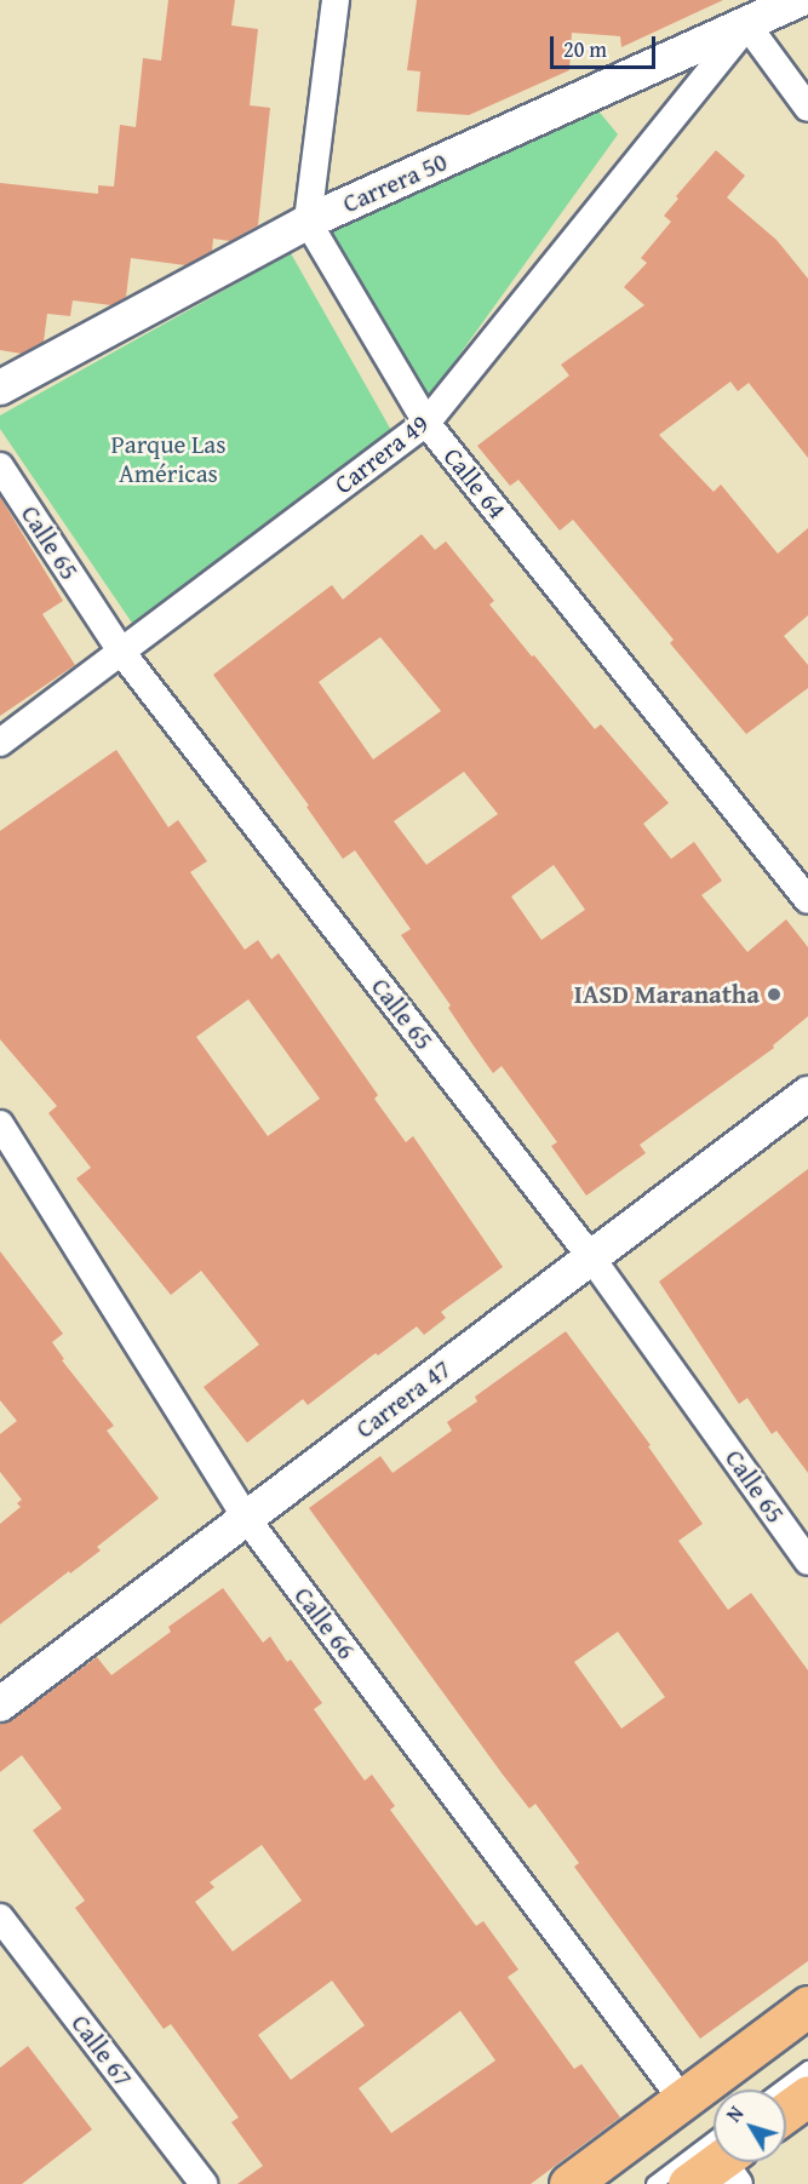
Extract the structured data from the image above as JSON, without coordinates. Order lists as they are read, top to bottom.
{
  "streets": {
    "street": [
      "Carrera 50",
      "Carrera 49",
      "Calle 64",
      "Calle 65",
      "Carrera 47",
      "Calle 66",
      "Calle 67"
    ]
  },
  "crossings": [
    ["Carrera 50", "Carrera 49"],
    ["Carrera 50", "Calle 64"],
    ["Carrera 49", "Calle 64"],
    ["Carrera 49", "Calle 65"],
    ["Calle 65", "Carrera 47"],
    ["Carrera 47", "Calle 66"]
  ],
  "parks": ["Parque Las Américas"],
  "places": ["IASD Maranatha"],
  "scale_bar": "20 m",
  "north": "top left"
}
